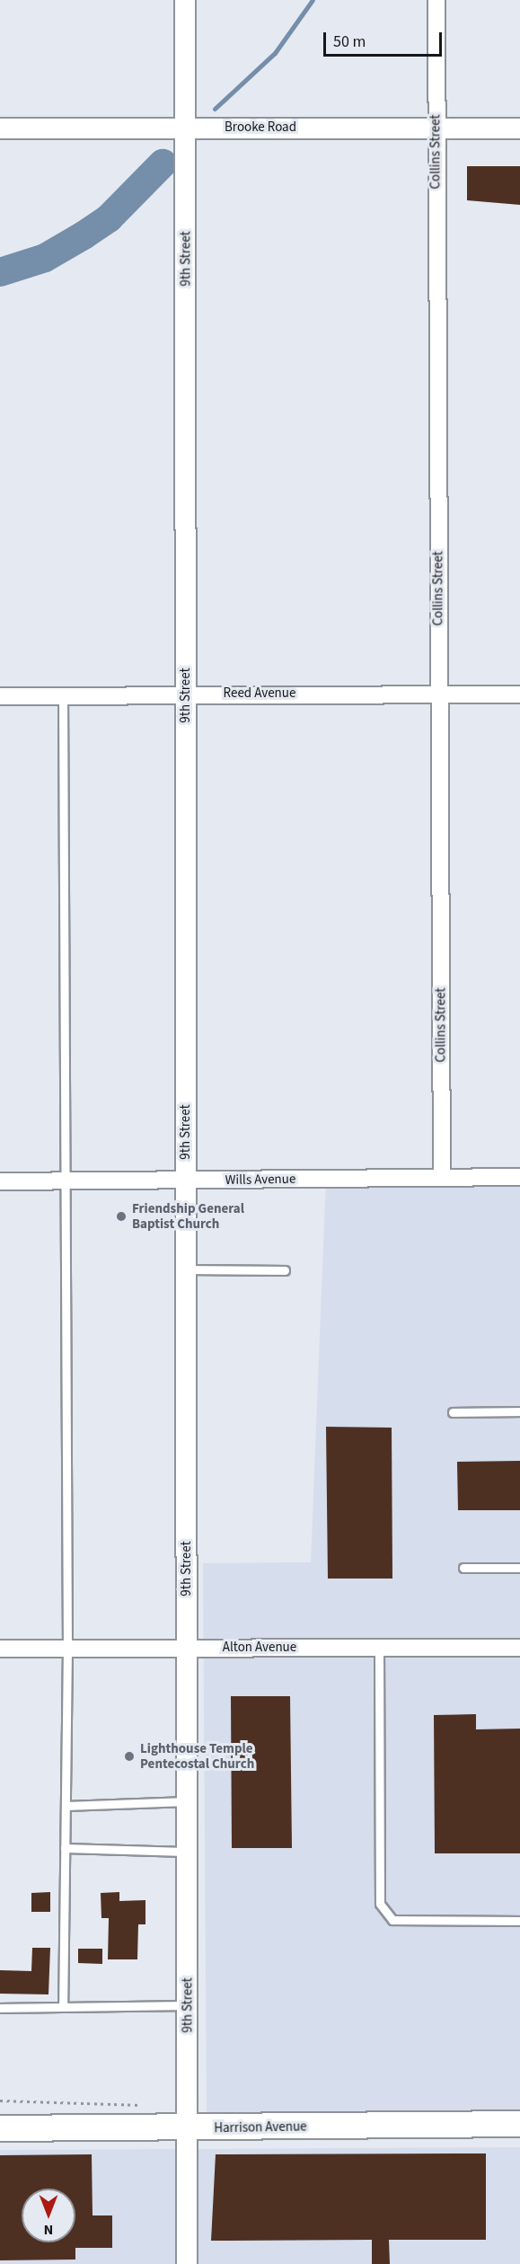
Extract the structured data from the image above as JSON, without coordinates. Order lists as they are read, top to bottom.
{
  "streets": {
    "main road": ["Harrison Avenue"],
    "street": [
      "Brooke Road",
      "Collins Street",
      "9th Street",
      "Reed Avenue",
      "Wills Avenue",
      "Alton Avenue"
    ]
  },
  "crossings": [
    ["Brooke Road", "Collins Street"],
    ["Brooke Road", "9th Street"],
    ["Collins Street", "Reed Avenue"],
    ["Collins Street", "Wills Avenue"],
    ["9th Street", "Reed Avenue"],
    ["9th Street", "Wills Avenue"],
    ["9th Street", "Alton Avenue"],
    ["9th Street", "Harrison Avenue"]
  ],
  "places": ["Friendship General Baptist Church", "Lighthouse Temple Pentecostal Church"],
  "scale_bar": "50 m",
  "north": "bottom"
}
